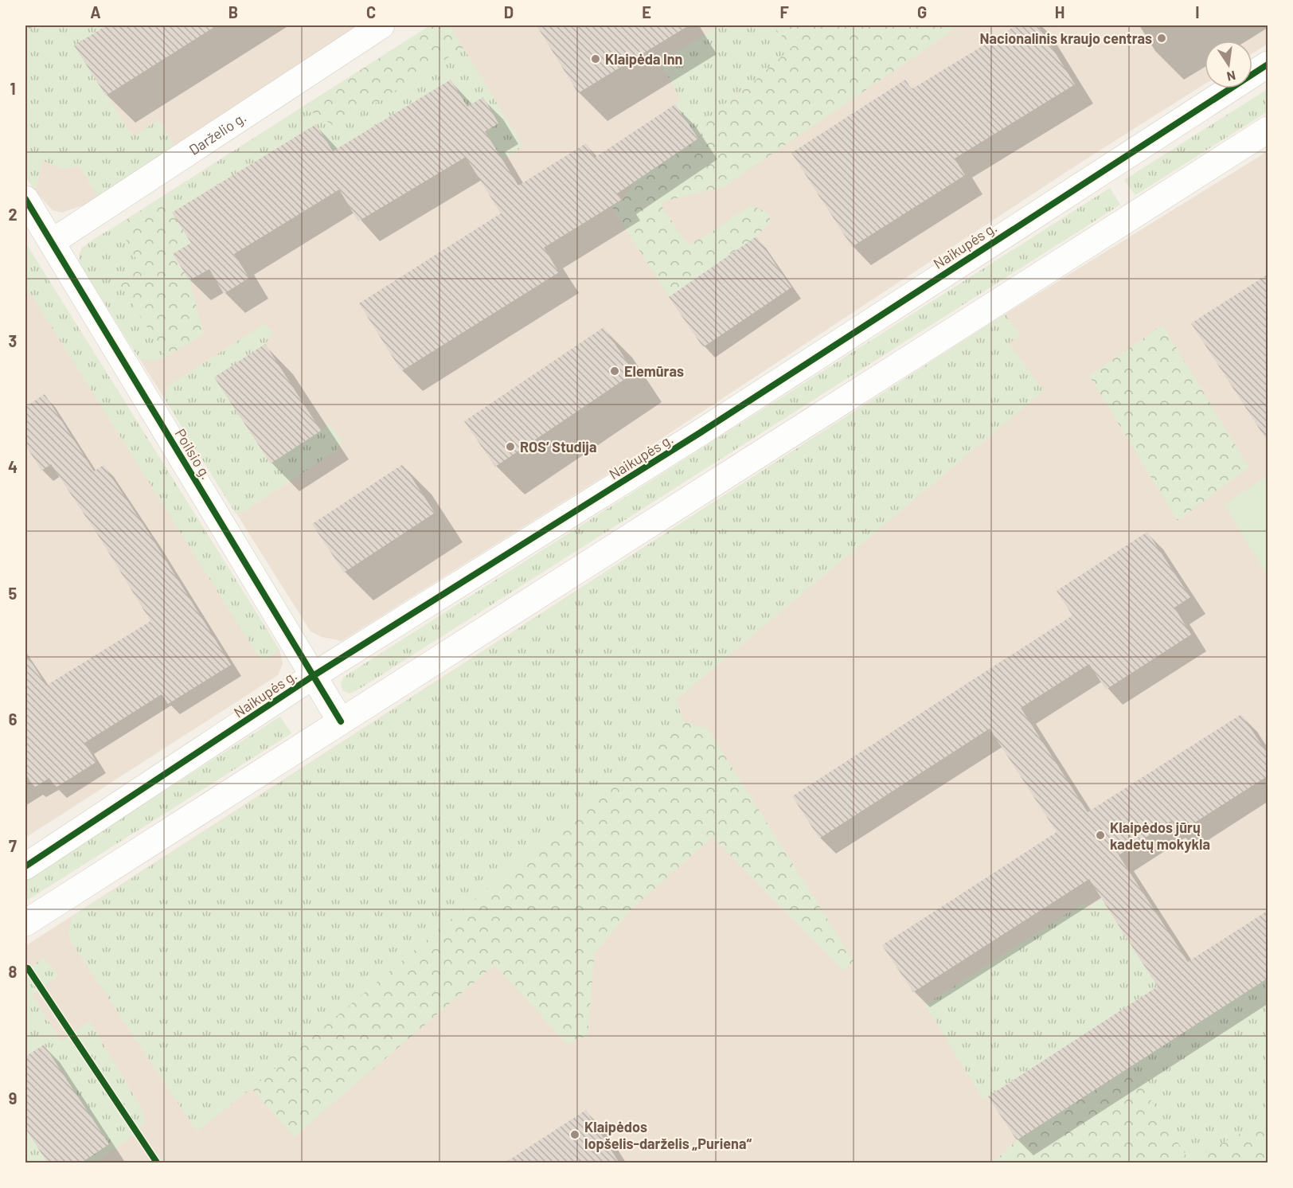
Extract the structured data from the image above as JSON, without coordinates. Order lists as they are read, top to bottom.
{
  "streets": {
    "street": ["Darželio g.", "Naikupės g.", "Poilsio g."]
  },
  "crossings": [
    ["Darželio g.", "Poilsio g."],
    ["Naikupės g.", "Poilsio g."]
  ],
  "places": [
    "Nacionalinis kraujo centras",
    "Klaipėda Inn",
    "Elemūras",
    "ROS’ Studija",
    "Klaipėdos jūrų kadetų mokykla",
    "Klaipėdos lopšelis-darželis „Puriena“"
  ],
  "north": "bottom",
  "grid": {
    "columns": [
      "A",
      "B",
      "C",
      "D",
      "E",
      "F",
      "G",
      "H",
      "I"
    ],
    "rows": [
      "1",
      "2",
      "3",
      "4",
      "5",
      "6",
      "7",
      "8",
      "9"
    ]
  }
}
